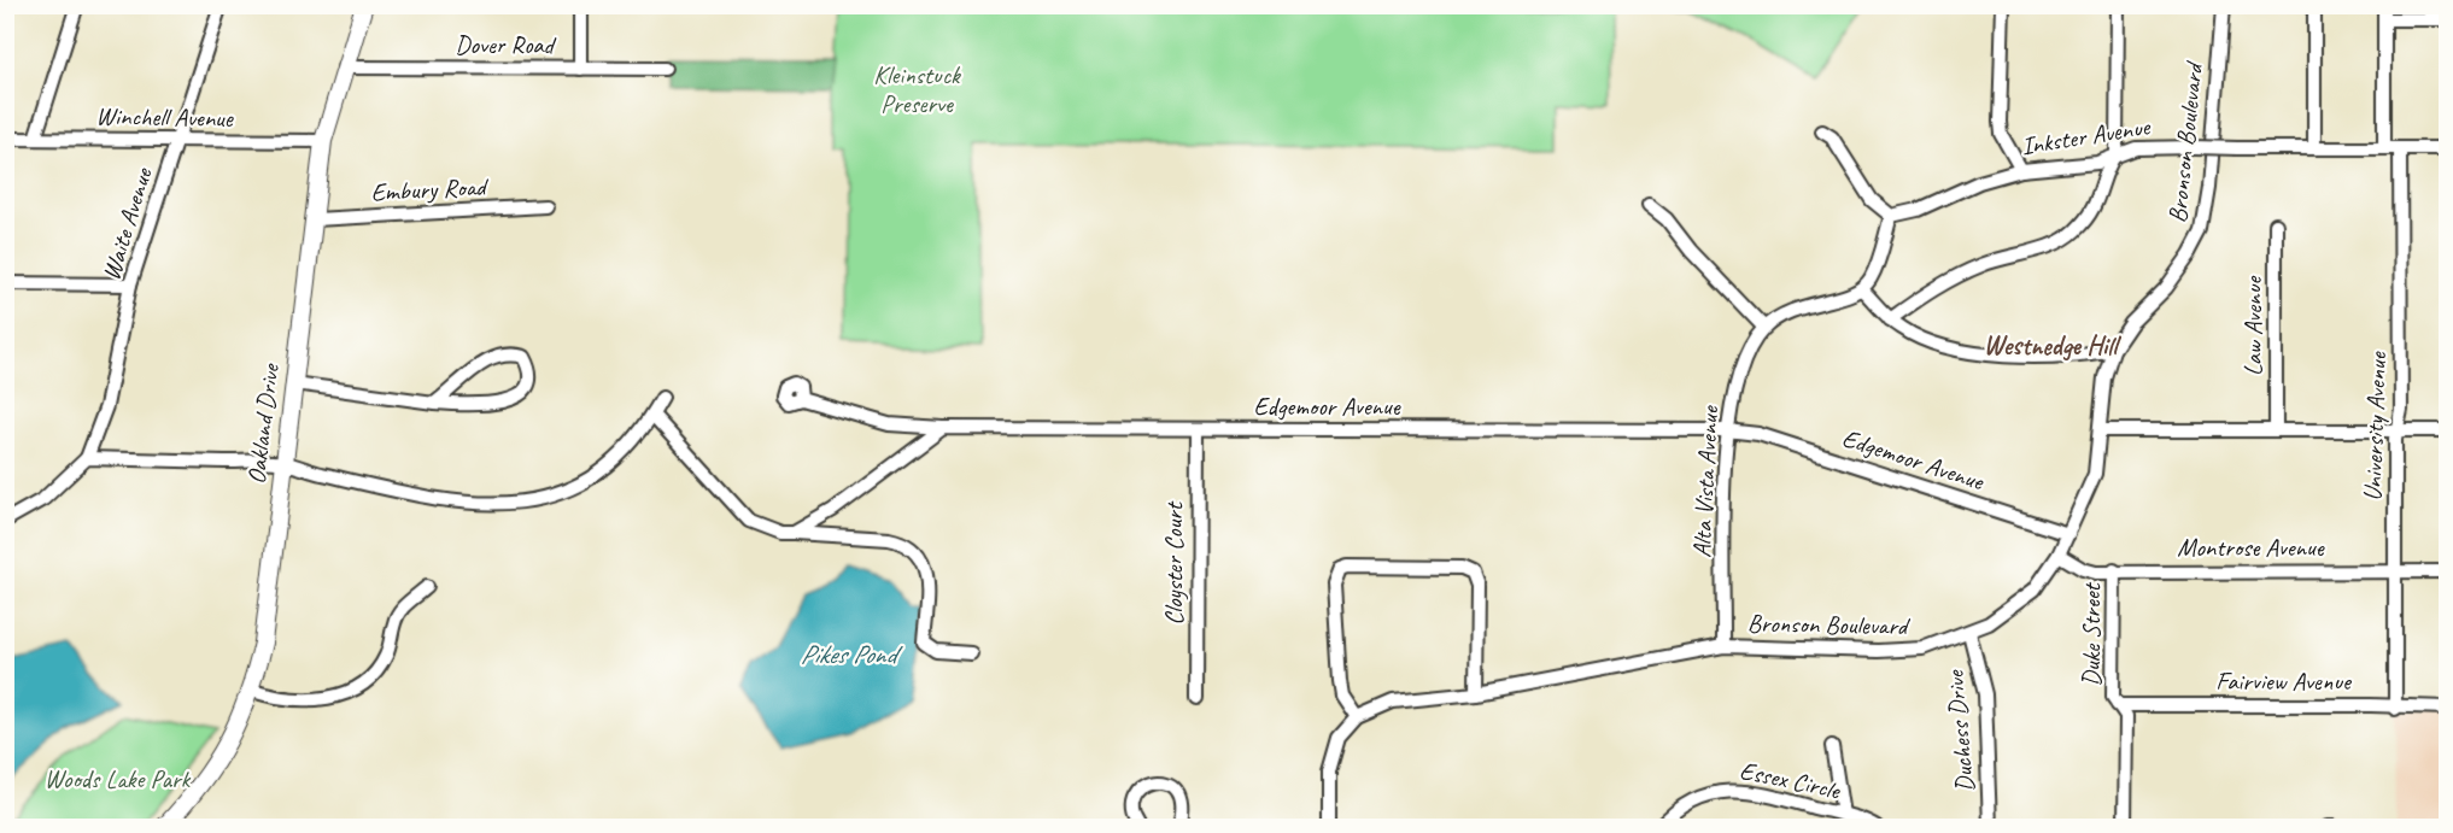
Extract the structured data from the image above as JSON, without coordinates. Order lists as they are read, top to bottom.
{
  "streets": {
    "main road": ["Oakland Drive"],
    "street": [
      "Dover Road",
      "Winchell Avenue",
      "Inkster Avenue",
      "Bronson Boulevard",
      "Embury Road",
      "Waite Avenue",
      "Law Avenue",
      "Edgemoor Avenue",
      "University Avenue",
      "Alta Vista Avenue",
      "Montrose Avenue",
      "Cloyster Court",
      "Duke Street",
      "Fairview Avenue",
      "Duchess Drive",
      "Essex Circle"
    ]
  },
  "crossings": [
    ["Dover Road", "Oakland Drive"],
    ["Winchell Avenue", "Waite Avenue"],
    ["Winchell Avenue", "Oakland Drive"],
    ["Inkster Avenue", "University Avenue"],
    ["Bronson Boulevard", "Edgemoor Avenue"],
    ["Bronson Boulevard", "Alta Vista Avenue"],
    ["Bronson Boulevard", "Montrose Avenue"],
    ["Bronson Boulevard", "Duchess Drive"],
    ["Embury Road", "Oakland Drive"],
    ["Edgemoor Avenue", "Alta Vista Avenue"],
    ["Edgemoor Avenue", "Cloyster Court"],
    ["University Avenue", "Montrose Avenue"],
    ["University Avenue", "Fairview Avenue"],
    ["Montrose Avenue", "Duke Street"],
    ["Duke Street", "Fairview Avenue"]
  ],
  "districts": ["Westnedge Hill"],
  "water": ["Pikes Pond"],
  "parks": ["Kleinstuck Preserve", "Woods Lake Park"]
}
